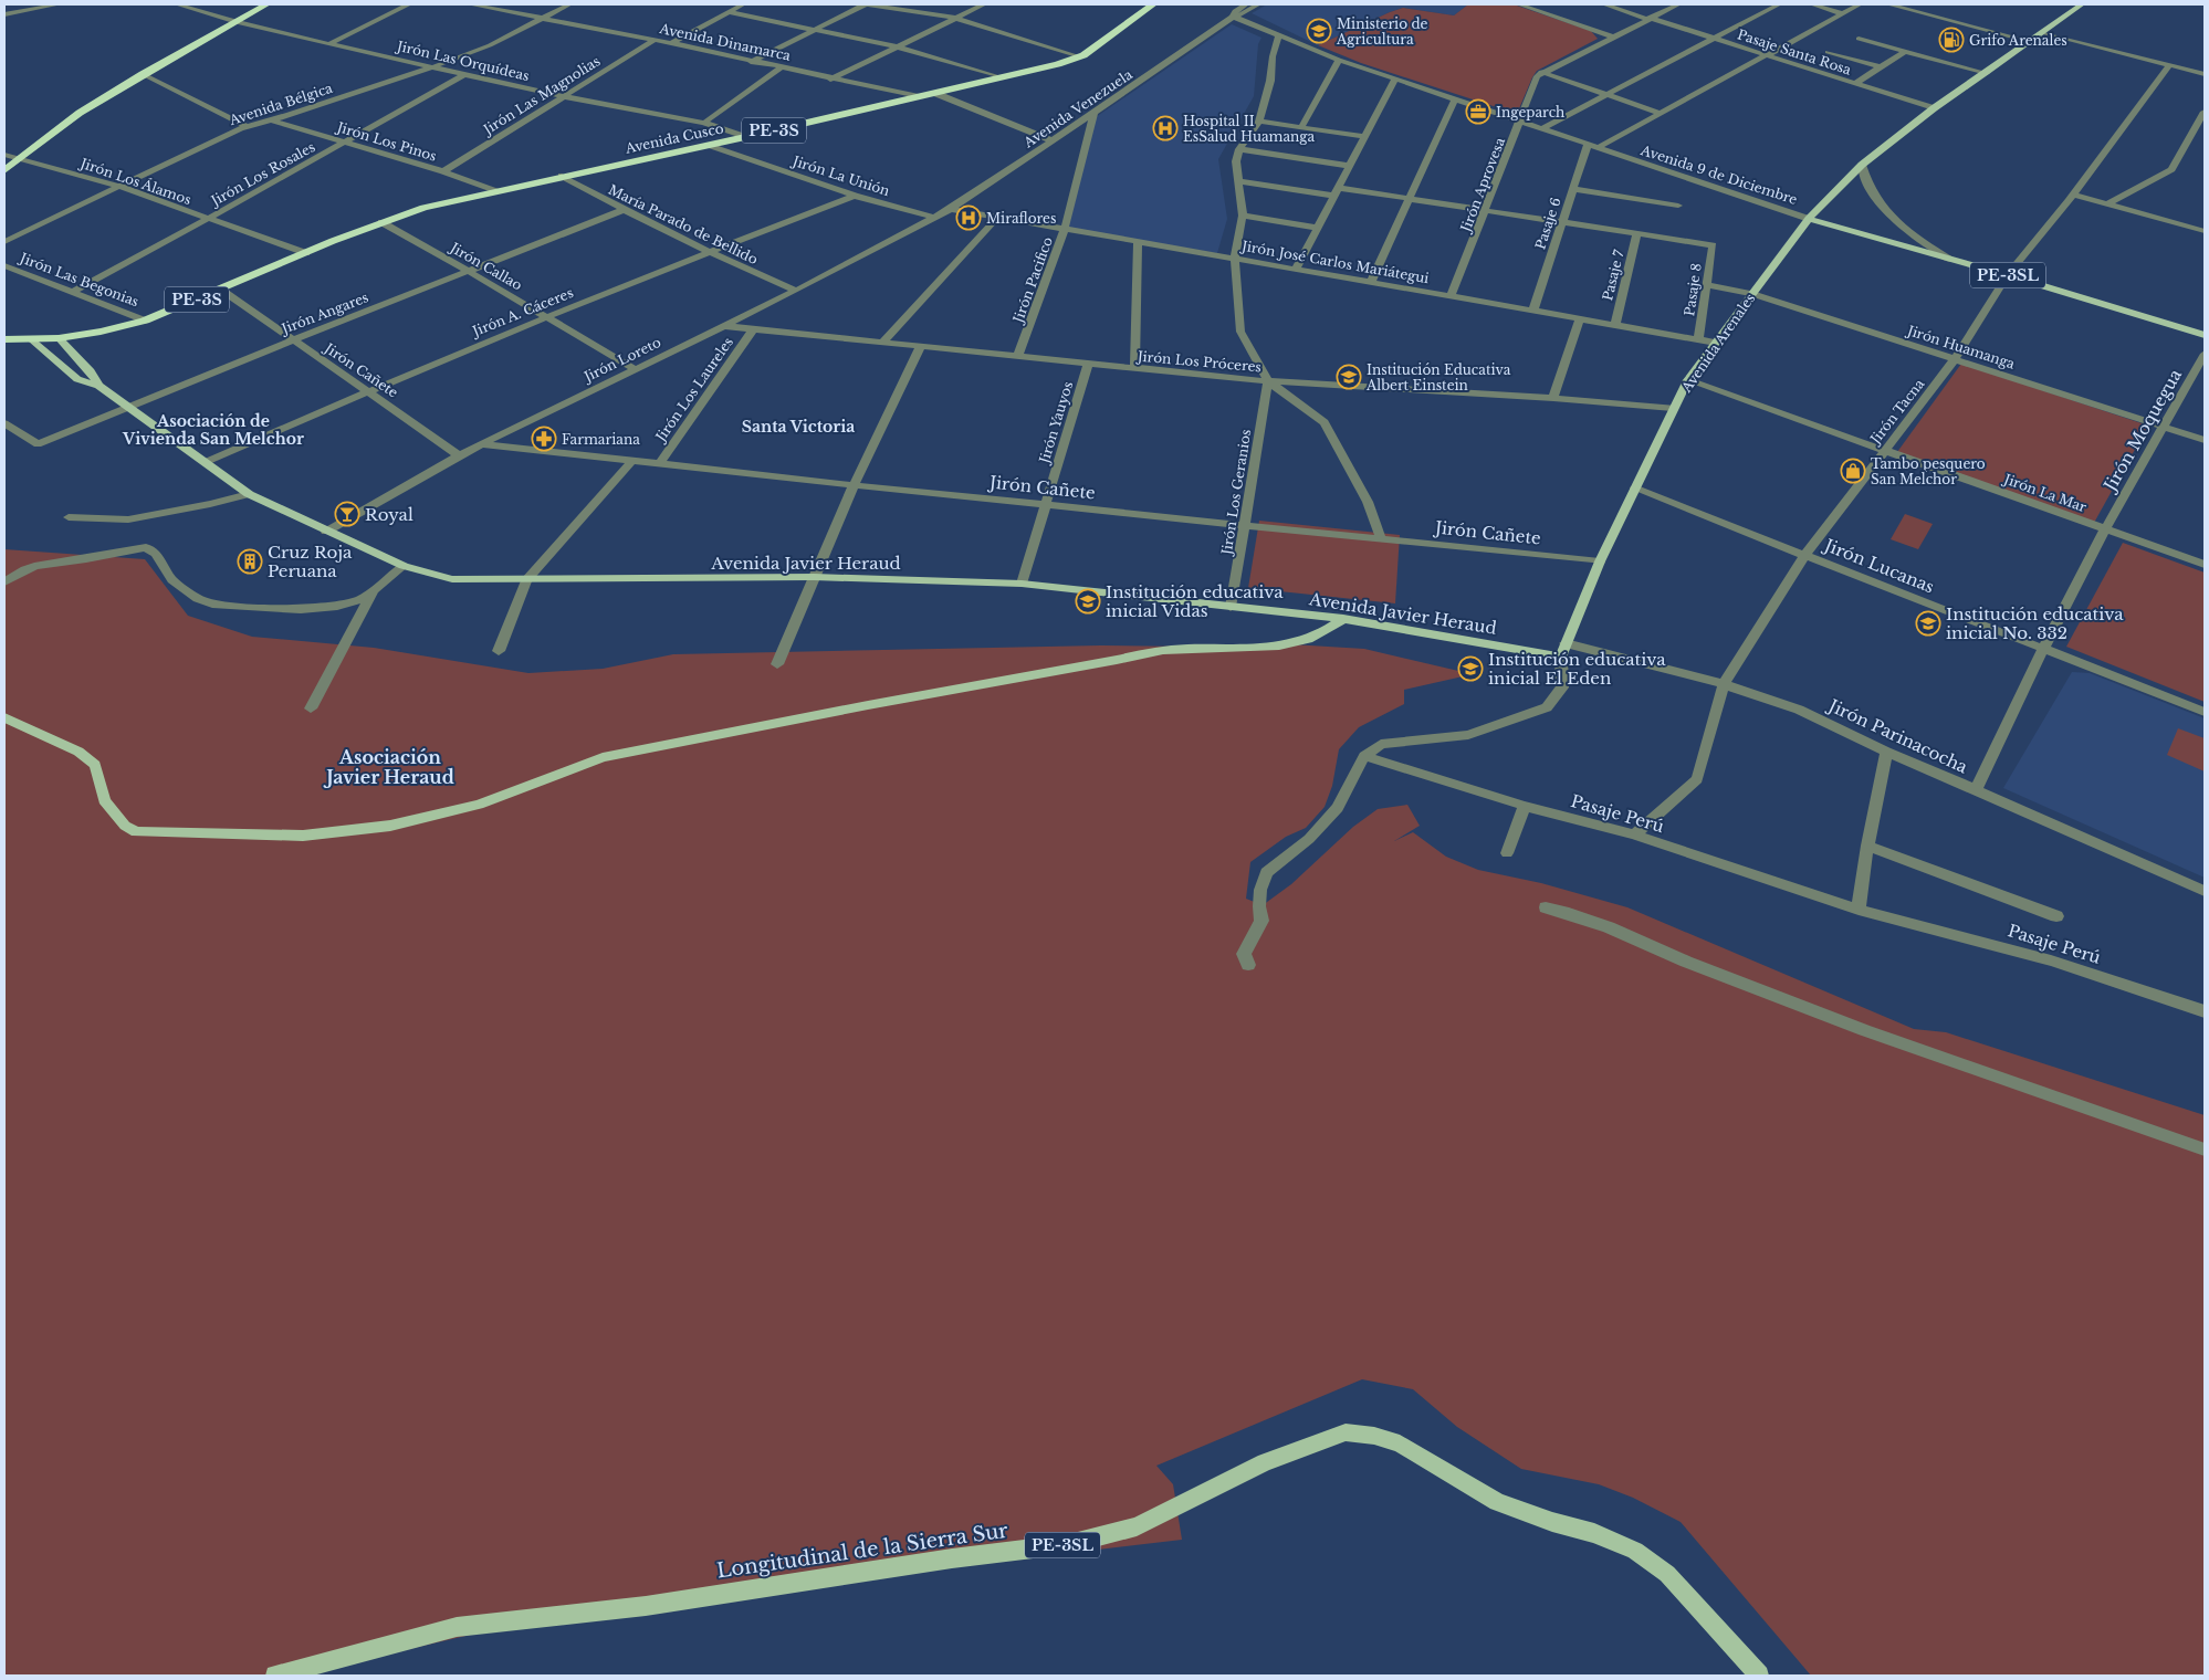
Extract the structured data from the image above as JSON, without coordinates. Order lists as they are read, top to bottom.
{
  "streets": {
    "highway": ["PE-3S", "Avenida Cusco"],
    "main road": [
      "Avenida 9 de Diciembre",
      "PE-3SL",
      "Avenida Arenales",
      "Avenida Javier Heraud",
      "Longitudinal de la Sierra Sur"
    ],
    "street": [
      "Avenida Dinamarca",
      "Pasaje Santa Rosa",
      "Jirón Las Orquídeas",
      "Jirón Las Magnolias",
      "Avenida Bélgica",
      "Avenida Venezuela",
      "Jirón Los Pinos",
      "Jirón Los Rosales",
      "Jirón La Unión",
      "Jirón Los Álamos",
      "Jirón Aprovesa",
      "Pasaje 6",
      "María Parado de Bellido",
      "Jirón José Carlos Mariátegui",
      "Jirón Callao",
      "Pasaje 7",
      "Jirón Las Begonias",
      "Jirón Pacifico",
      "Pasaje 8",
      "Jirón A. Cáceres",
      "Jirón Angares",
      "Jirón Huamanga",
      "Jirón Loreto",
      "Jirón Los Próceres",
      "Jirón Cañete",
      "Jirón Los Laureles",
      "Jirón Tacna",
      "Jirón Yauyos",
      "Jirón Moquegua",
      "Jirón Los Geranios",
      "Jirón La Mar",
      "Jirón Lucanas",
      "Jirón Parinacocha",
      "Pasaje Perú"
    ]
  },
  "crossings": [
    ["Avenida Dinamarca", "Jirón Las Magnolias"],
    ["Avenida Dinamarca", "Avenida Bélgica"],
    ["Avenida Dinamarca", "Avenida Cusco"],
    ["Pasaje Santa Rosa", "Avenida Arenales"],
    ["Jirón Las Orquídeas", "Jirón Las Magnolias"],
    ["Jirón Las Orquídeas", "Avenida Bélgica"],
    ["Jirón Las Orquídeas", "Avenida Cusco"],
    ["Jirón Las Orquídeas", "Jirón Los Rosales"],
    ["Jirón Las Magnolias", "Jirón Los Pinos"],
    ["Avenida Bélgica", "Jirón Los Pinos"],
    ["Avenida Bélgica", "Jirón Los Álamos"],
    ["Avenida Venezuela", "Avenida 9 de Diciembre"],
    ["Avenida Venezuela", "Jirón La Unión"],
    ["Avenida Venezuela", "Jirón José Carlos Mariátegui"],
    ["Avenida Venezuela", "Jirón Pacifico"],
    ["Avenida Venezuela", "Jirón Loreto"],
    ["PE-3S", "Avenida Cusco"],
    ["PE-3S", "Jirón Los Álamos"],
    ["PE-3S", "Jirón Callao"],
    ["PE-3S", "Jirón Las Begonias"],
    ["PE-3S", "Jirón Cañete"],
    ["PE-3S", "Avenida Javier Heraud"],
    ["Avenida Cusco", "Jirón Los Pinos"],
    ["Avenida Cusco", "Jirón La Unión"],
    ["Avenida Cusco", "María Parado de Bellido"],
    ["Avenida Cusco", "Jirón Callao"],
    ["Jirón Los Pinos", "Jirón Los Rosales"],
    ["Jirón Los Rosales", "Jirón Los Álamos"],
    ["Jirón Los Rosales", "Jirón Las Begonias"],
    ["Avenida 9 de Diciembre", "Jirón Aprovesa"],
    ["Avenida 9 de Diciembre", "Pasaje 6"],
    ["Avenida 9 de Diciembre", "Avenida Arenales"],
    ["Avenida 9 de Diciembre", "Jirón Tacna"],
    ["Jirón La Unión", "Jirón A. Cáceres"],
    ["Jirón La Unión", "Jirón Loreto"],
    ["Jirón Aprovesa", "Jirón José Carlos Mariátegui"],
    ["Pasaje 6", "Jirón José Carlos Mariátegui"],
    ["María Parado de Bellido", "Jirón A. Cáceres"],
    ["María Parado de Bellido", "Jirón Angares"],
    ["María Parado de Bellido", "Jirón Loreto"],
    ["Jirón José Carlos Mariátegui", "Pasaje 7"],
    ["Jirón José Carlos Mariátegui", "Jirón Pacifico"],
    ["Jirón José Carlos Mariátegui", "Pasaje 8"],
    ["Jirón José Carlos Mariátegui", "Avenida Arenales"],
    ["Jirón Callao", "Jirón A. Cáceres"],
    ["Jirón Callao", "Jirón Angares"],
    ["Jirón Callao", "Jirón Loreto"],
    ["Pasaje 7", "Pasaje 8"],
    ["Jirón Pacifico", "Jirón Los Próceres"],
    ["Pasaje 8", "Jirón Huamanga"],
    ["Jirón A. Cáceres", "Jirón Cañete"],
    ["Jirón A. Cáceres", "Avenida Javier Heraud"],
    ["Jirón Angares", "Jirón Cañete"],
    ["Jirón Angares", "Avenida Javier Heraud"],
    ["Avenida Arenales", "Jirón Huamanga"],
    ["Avenida Arenales", "Jirón Los Próceres"],
    ["Avenida Arenales", "Jirón Cañete"],
    ["Avenida Arenales", "Jirón La Mar"],
    ["Avenida Arenales", "Avenida Javier Heraud"],
    ["Avenida Arenales", "Jirón Lucanas"],
    ["Avenida Arenales", "Jirón Parinacocha"],
    ["Avenida Arenales", "Pasaje Perú"],
    ["Jirón Huamanga", "Jirón Tacna"],
    ["Jirón Huamanga", "Jirón Moquegua"],
    ["Jirón Loreto", "Jirón Los Próceres"],
    ["Jirón Loreto", "Jirón Cañete"],
    ["Jirón Loreto", "Avenida Javier Heraud"],
    ["Jirón Los Próceres", "Jirón Los Laureles"],
    ["Jirón Los Próceres", "Jirón Yauyos"],
    ["Jirón Los Próceres", "Jirón Los Geranios"],
    ["Jirón Cañete", "Jirón Los Laureles"],
    ["Jirón Cañete", "Jirón Yauyos"],
    ["Jirón Cañete", "Jirón Los Geranios"],
    ["Jirón Tacna", "Jirón La Mar"],
    ["Jirón Tacna", "Jirón Lucanas"],
    ["Jirón Tacna", "Jirón Parinacocha"],
    ["Jirón Tacna", "Pasaje Perú"],
    ["Jirón Yauyos", "Avenida Javier Heraud"],
    ["Jirón Moquegua", "Jirón La Mar"],
    ["Jirón Moquegua", "Jirón Lucanas"],
    ["Jirón Moquegua", "Jirón Parinacocha"],
    ["Jirón Los Geranios", "Avenida Javier Heraud"],
    ["Avenida Javier Heraud", "Jirón Parinacocha"]
  ],
  "districts": ["Asociación de Vivienda San Melchor", "Santa Victoria", "Asociación Javier Heraud"],
  "places": {
    "school or university": [
      "Ministerio de Agricultura",
      "Institución Educativa Albert Einstein",
      "Institución educativa inicial Vidas",
      "Institución educativa inicial No. 332",
      "Institución educativa inicial El Eden"
    ],
    "fuel station": ["Grifo Arenales"],
    "office": ["Ingeparch"],
    "hospital": ["Hospital II EsSalud Huamanga", "Miraflores"],
    "pharmacy": ["Farmariana"],
    "shop": ["Tambo pesquero San Melchor"],
    "bar": ["Royal"],
    "building": ["Cruz Roja Peruana"]
  }
}
